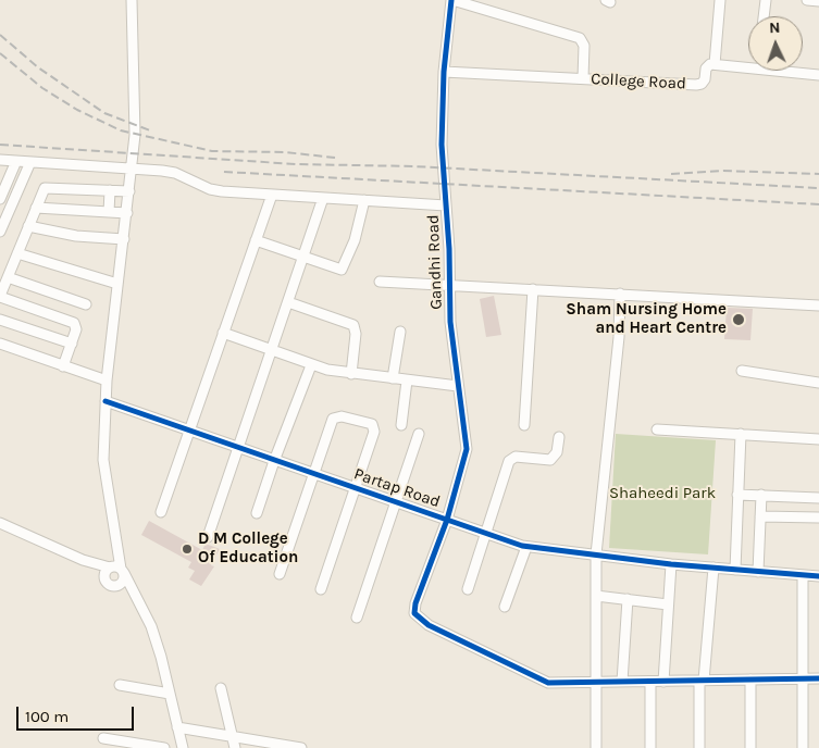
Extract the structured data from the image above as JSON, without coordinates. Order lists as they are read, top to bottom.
{
  "streets": {
    "street": ["College Road", "Gandhi Road", "Partap Road"]
  },
  "crossings": [
    ["College Road", "Gandhi Road"],
    ["Gandhi Road", "Partap Road"]
  ],
  "parks": ["Shaheedi Park"],
  "places": ["Sham Nursing Home and Heart Centre", "D M College Of Education"],
  "scale_bar": "100 m",
  "north": "top"
}
